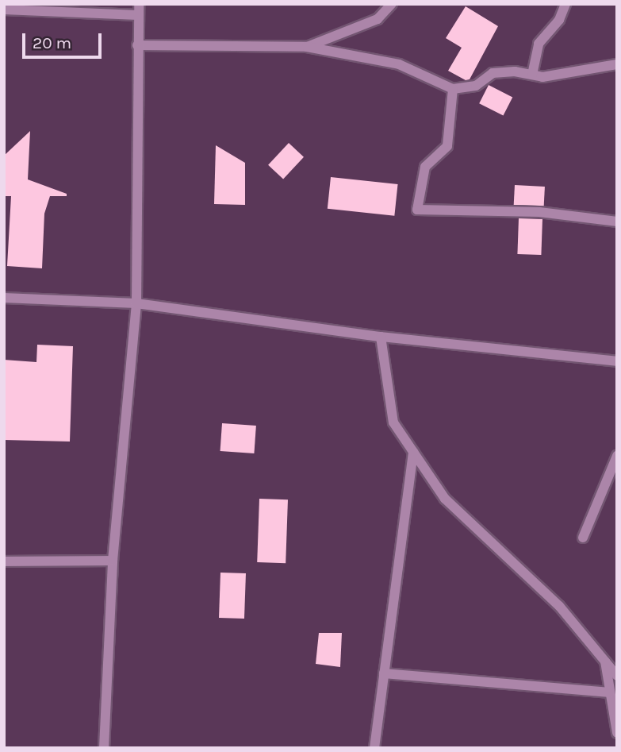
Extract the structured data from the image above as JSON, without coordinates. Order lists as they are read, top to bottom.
{
  "scale_bar": "20 m"
}
